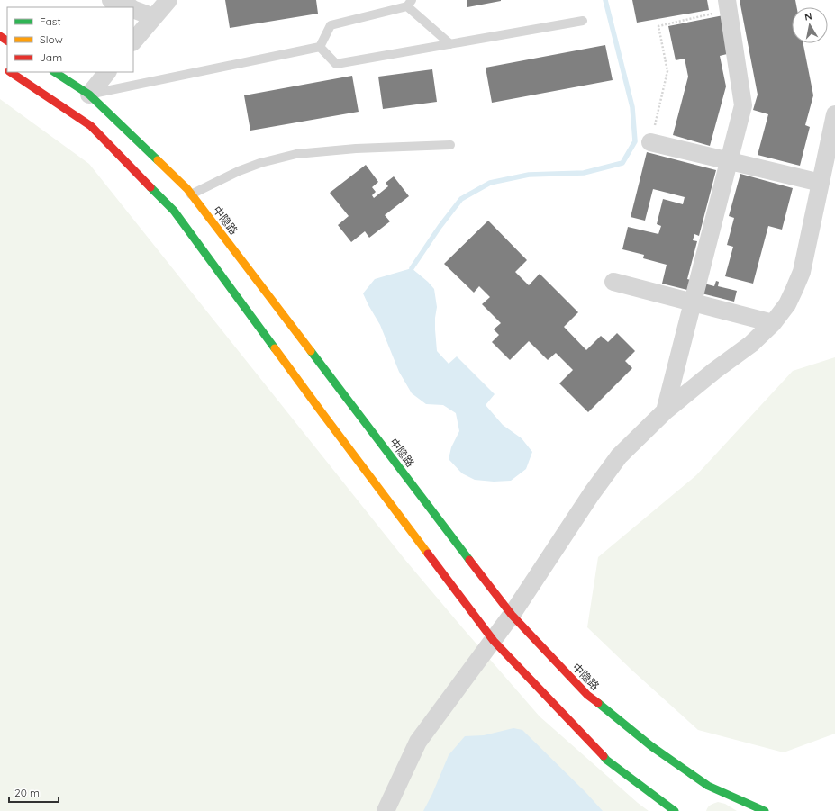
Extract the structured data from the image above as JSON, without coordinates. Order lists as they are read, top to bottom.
{
  "streets": {
    "main road": ["中隐路"]
  },
  "legend": ["Fast", "Slow", "Jam"],
  "scale_bar": "20 m",
  "north": "top"
}
